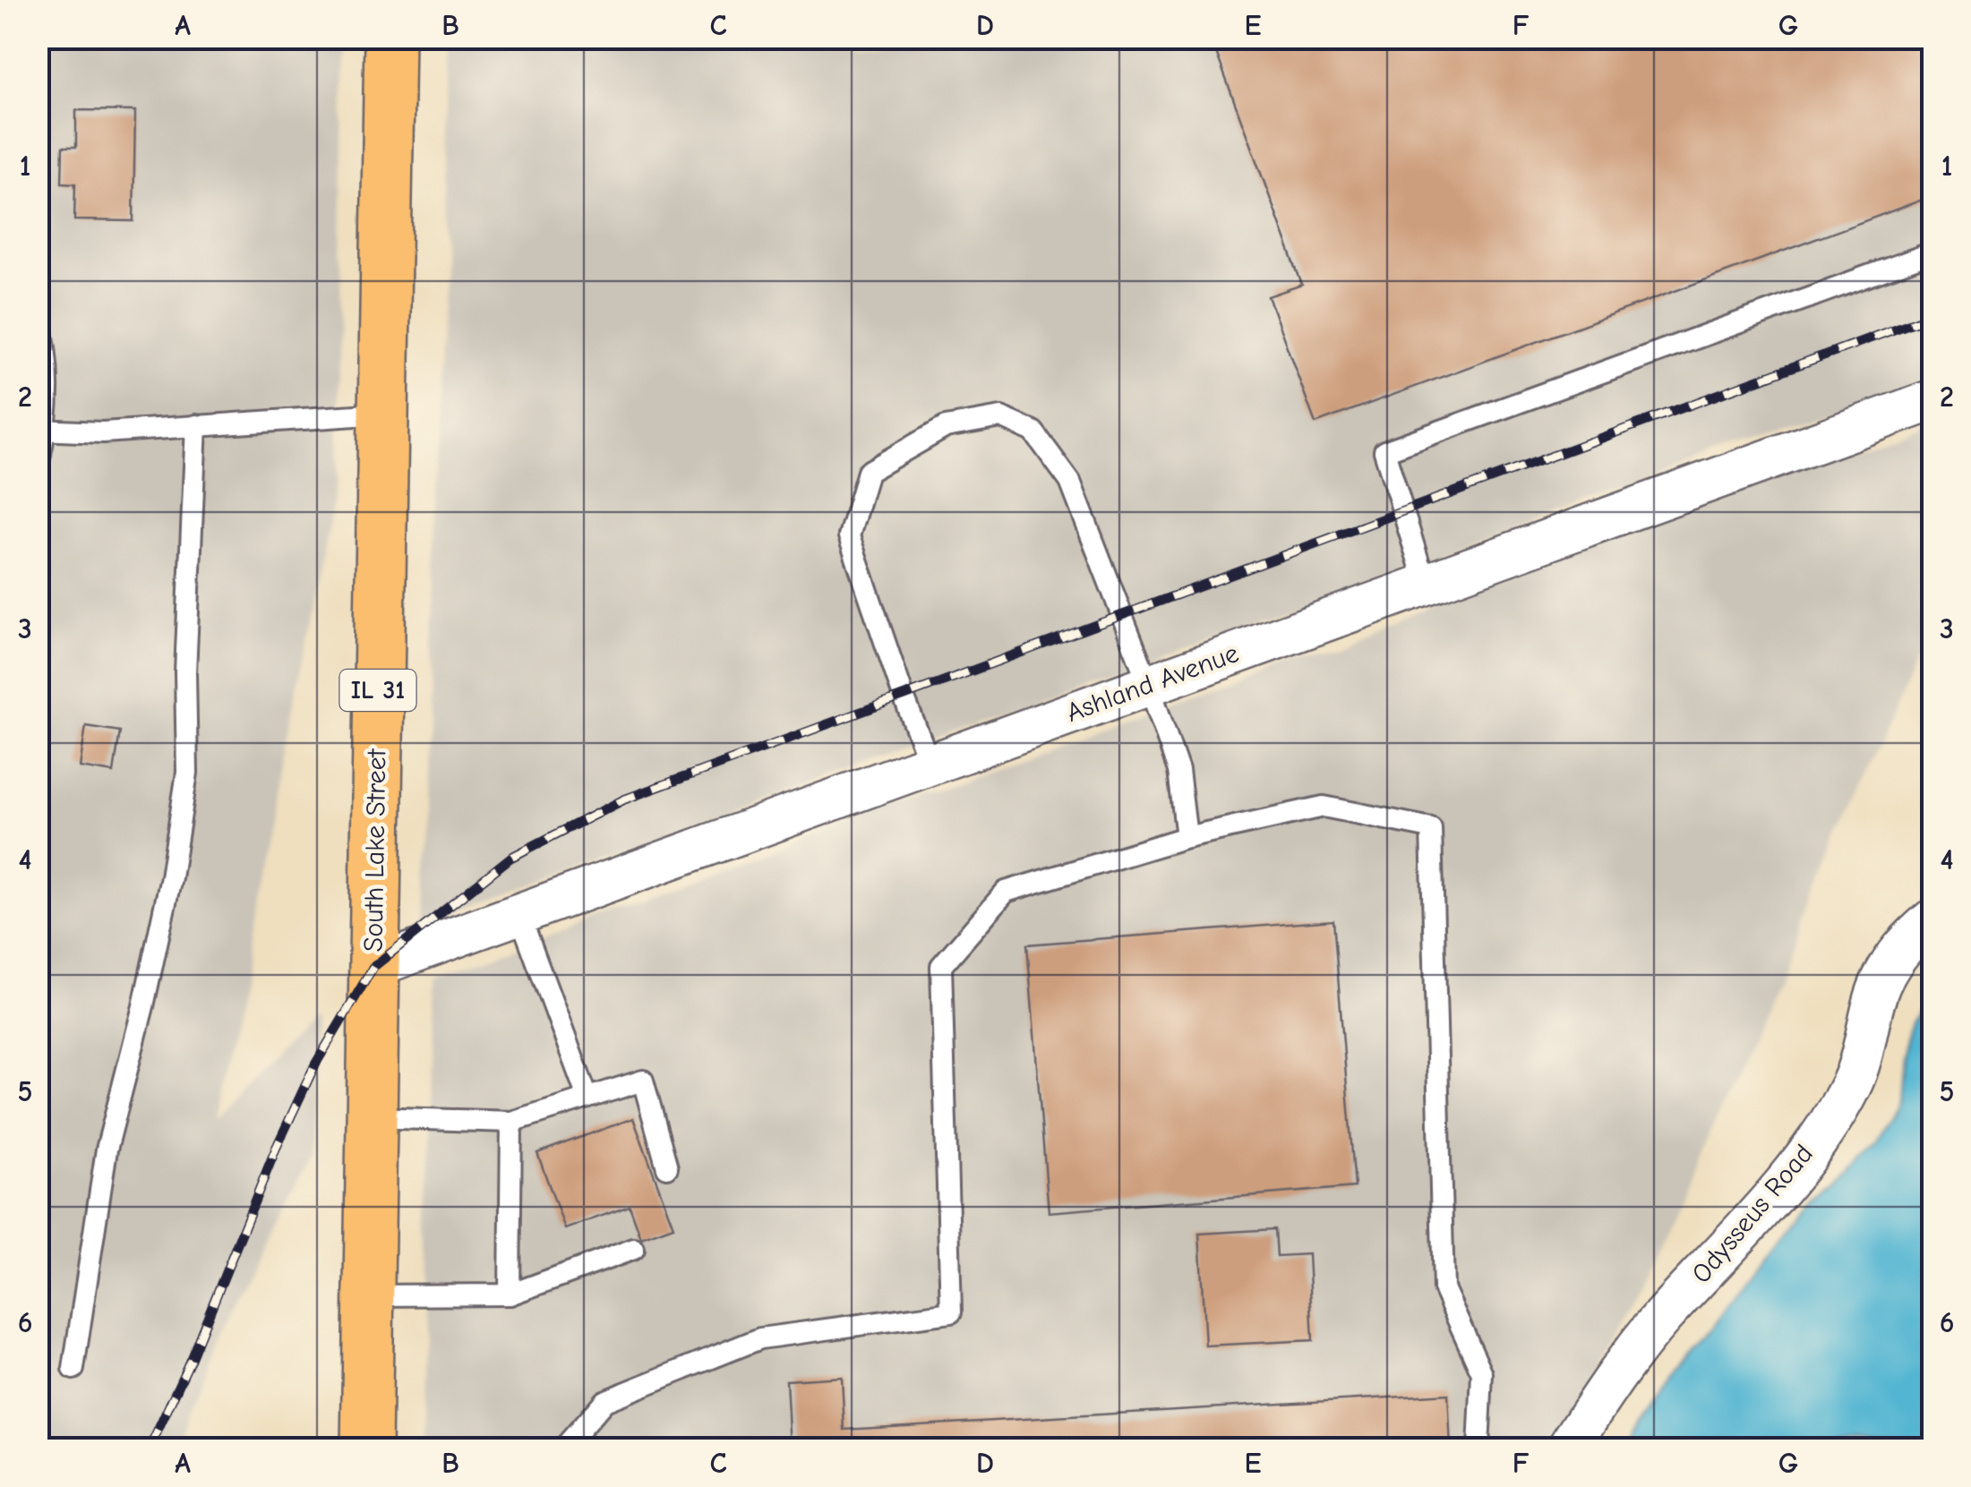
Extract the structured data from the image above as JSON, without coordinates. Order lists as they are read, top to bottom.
{
  "streets": {
    "main road": ["IL 31", "South Lake Street"],
    "street": ["Ashland Avenue", "Odysseus Road"]
  },
  "crossings": [
    ["Ashland Avenue", "South Lake Street"]
  ],
  "grid": {
    "columns": [
      "A",
      "B",
      "C",
      "D",
      "E",
      "F",
      "G"
    ],
    "rows": [
      "1",
      "2",
      "3",
      "4",
      "5",
      "6"
    ]
  }
}
